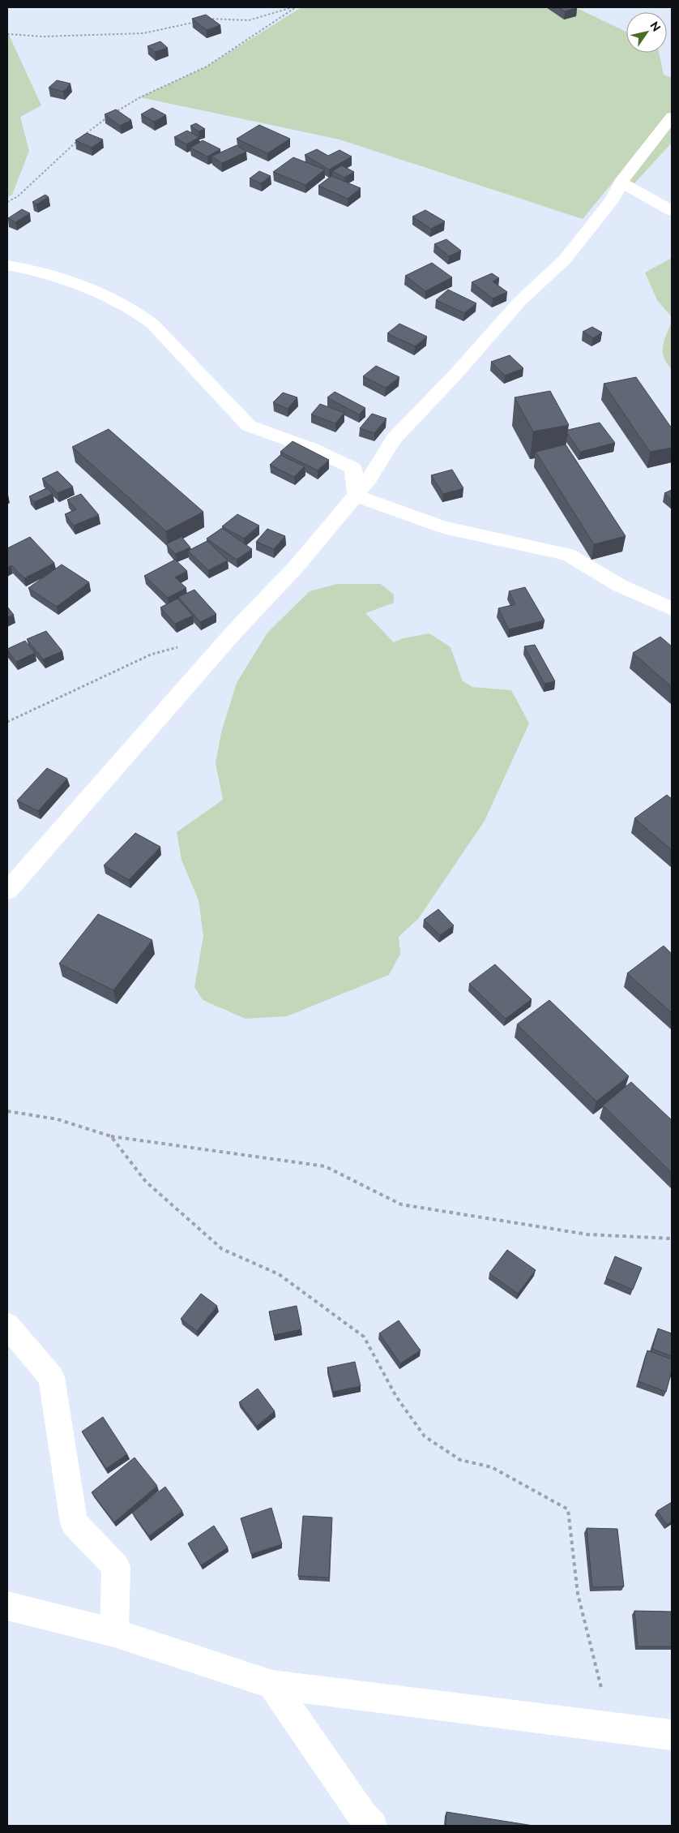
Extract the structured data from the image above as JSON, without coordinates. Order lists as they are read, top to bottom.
{
  "north": "top right"
}
